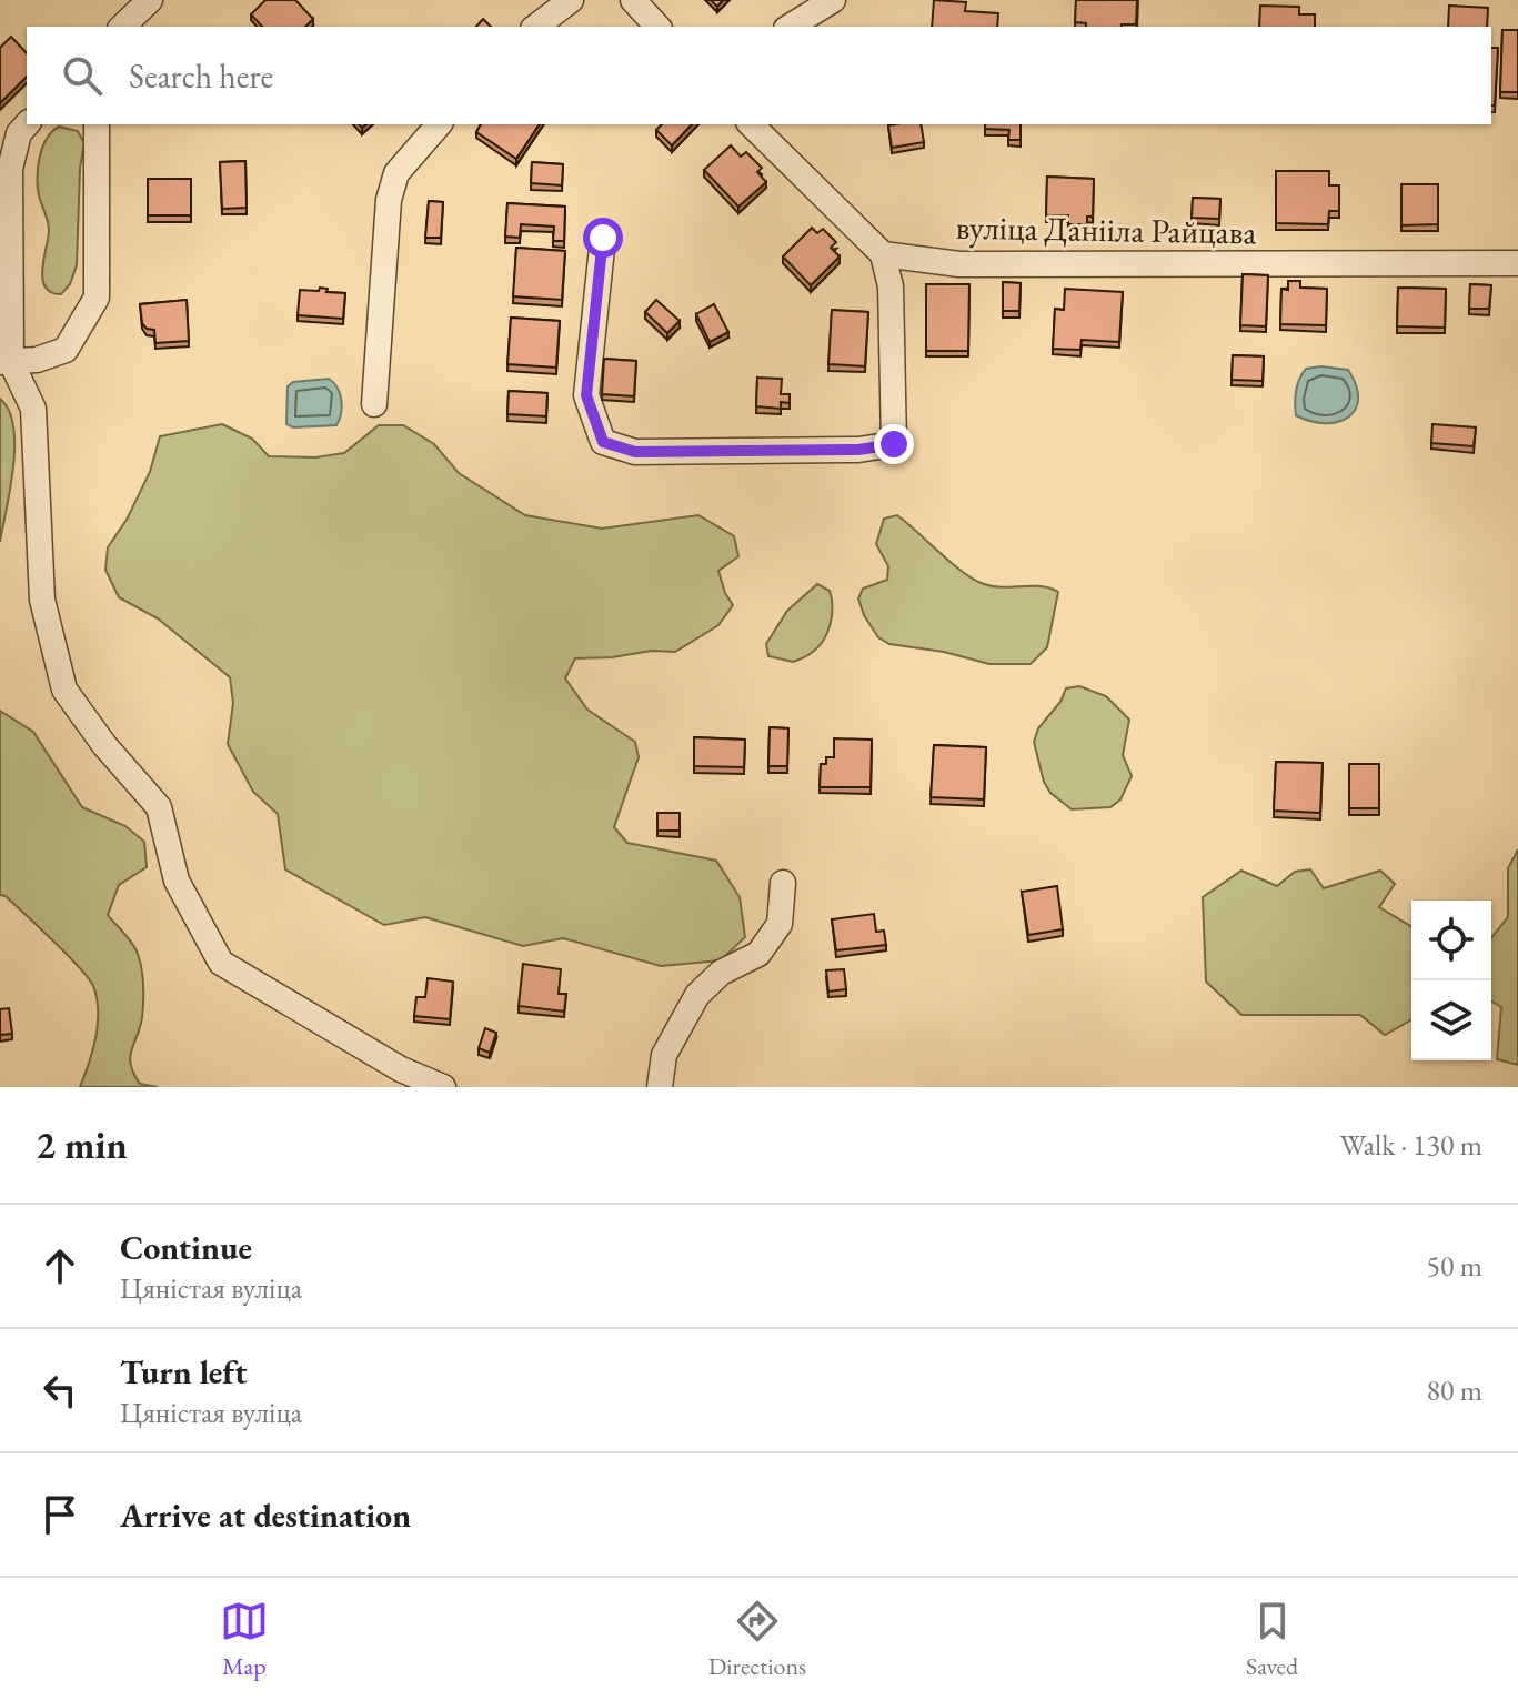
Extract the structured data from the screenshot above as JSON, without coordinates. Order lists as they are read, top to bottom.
{
  "streets": {
    "street": ["вуліца Данііла Райцава"]
  },
  "page": {
    "search": "Search here",
    "heading": ["2 min", "Walk · 130 m"],
    "list": [
      ["Continue", "Цяністая вуліца", "50 m"],
      ["Turn left", "Цяністая вуліца", "80 m"],
      "Arrive at destination"
    ],
    "nav": ["Map", "Directions", "Saved"]
  }
}
